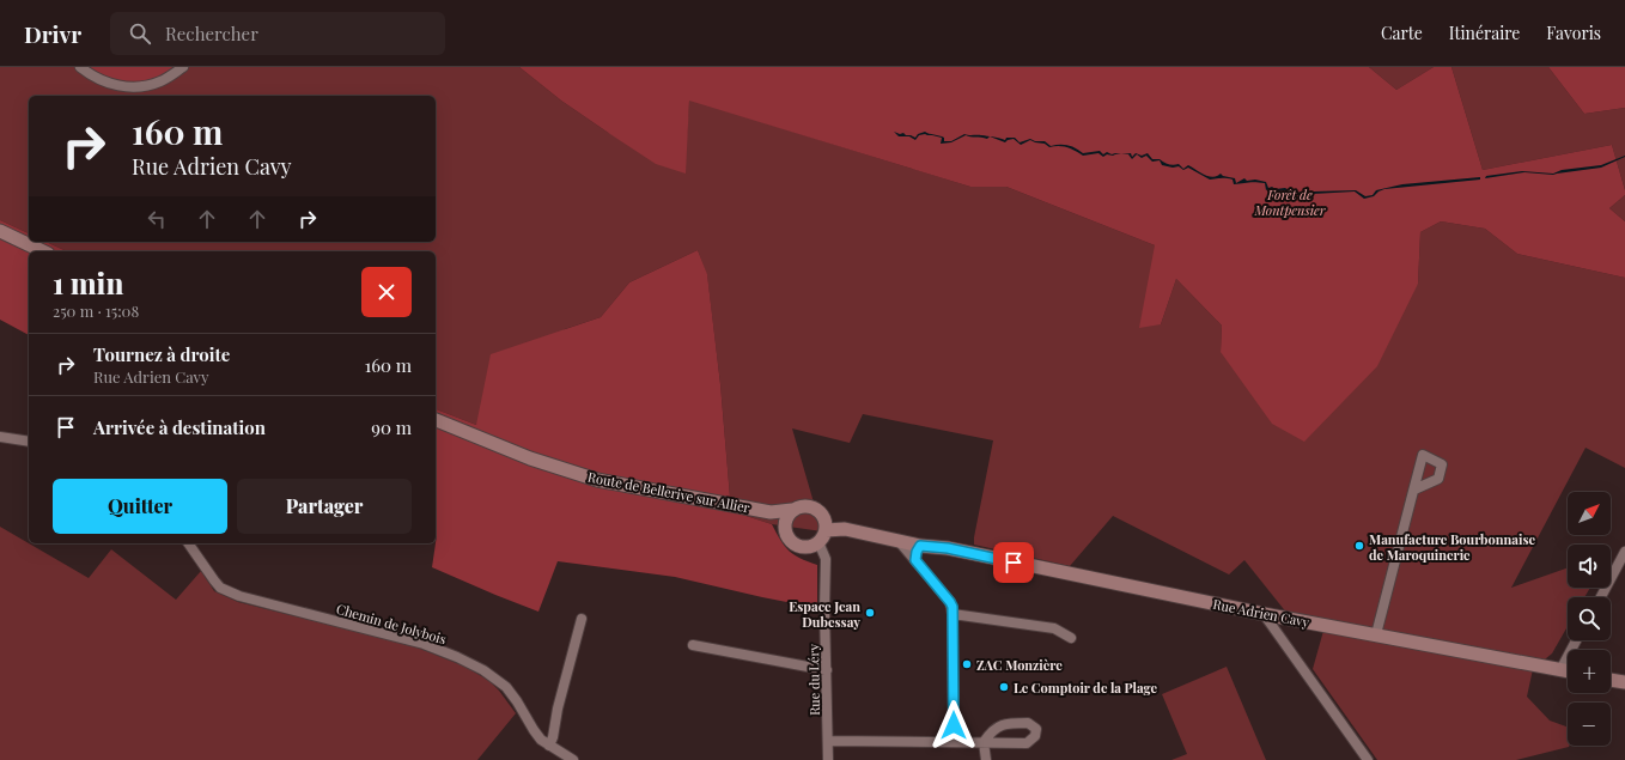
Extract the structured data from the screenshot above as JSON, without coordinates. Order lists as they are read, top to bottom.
{
  "streets": {
    "main road": ["Route de Bellerive sur Allier", "Rue Adrien Cavy"],
    "street": ["Chemin de Jolybois", "Rue du Léry"]
  },
  "crossings": [
    ["Route de Bellerive sur Allier", "Rue Adrien Cavy"],
    ["Route de Bellerive sur Allier", "Rue du Léry"],
    ["Rue Adrien Cavy", "Rue du Léry"]
  ],
  "parks": ["Forêt de Montpensier"],
  "places": [
    "Manufacture Bourbonnaise de Maroquinerie",
    "Espace Jean Dubessay",
    "ZAC Monzière",
    "Le Comptoir de la Plage"
  ],
  "north": "top right",
  "page": {
    "header": "Drivr",
    "search": "Rechercher",
    "nav": ["Carte", "Itinéraire", "Favoris"],
    "turn": ["160 m", "Rue Adrien Cavy"],
    "heading": ["1 min", "250 m · 15:08"],
    "list": [
      {
        "name": "Tournez à droite",
        "note": "Rue Adrien Cavy",
        "value": "160 m"
      },
      {
        "name": "Arrivée à destination",
        "value": "90 m"
      }
    ],
    "buttons": ["Quitter", "Partager"],
    "map_buttons": ["+", "−"]
  }
}
